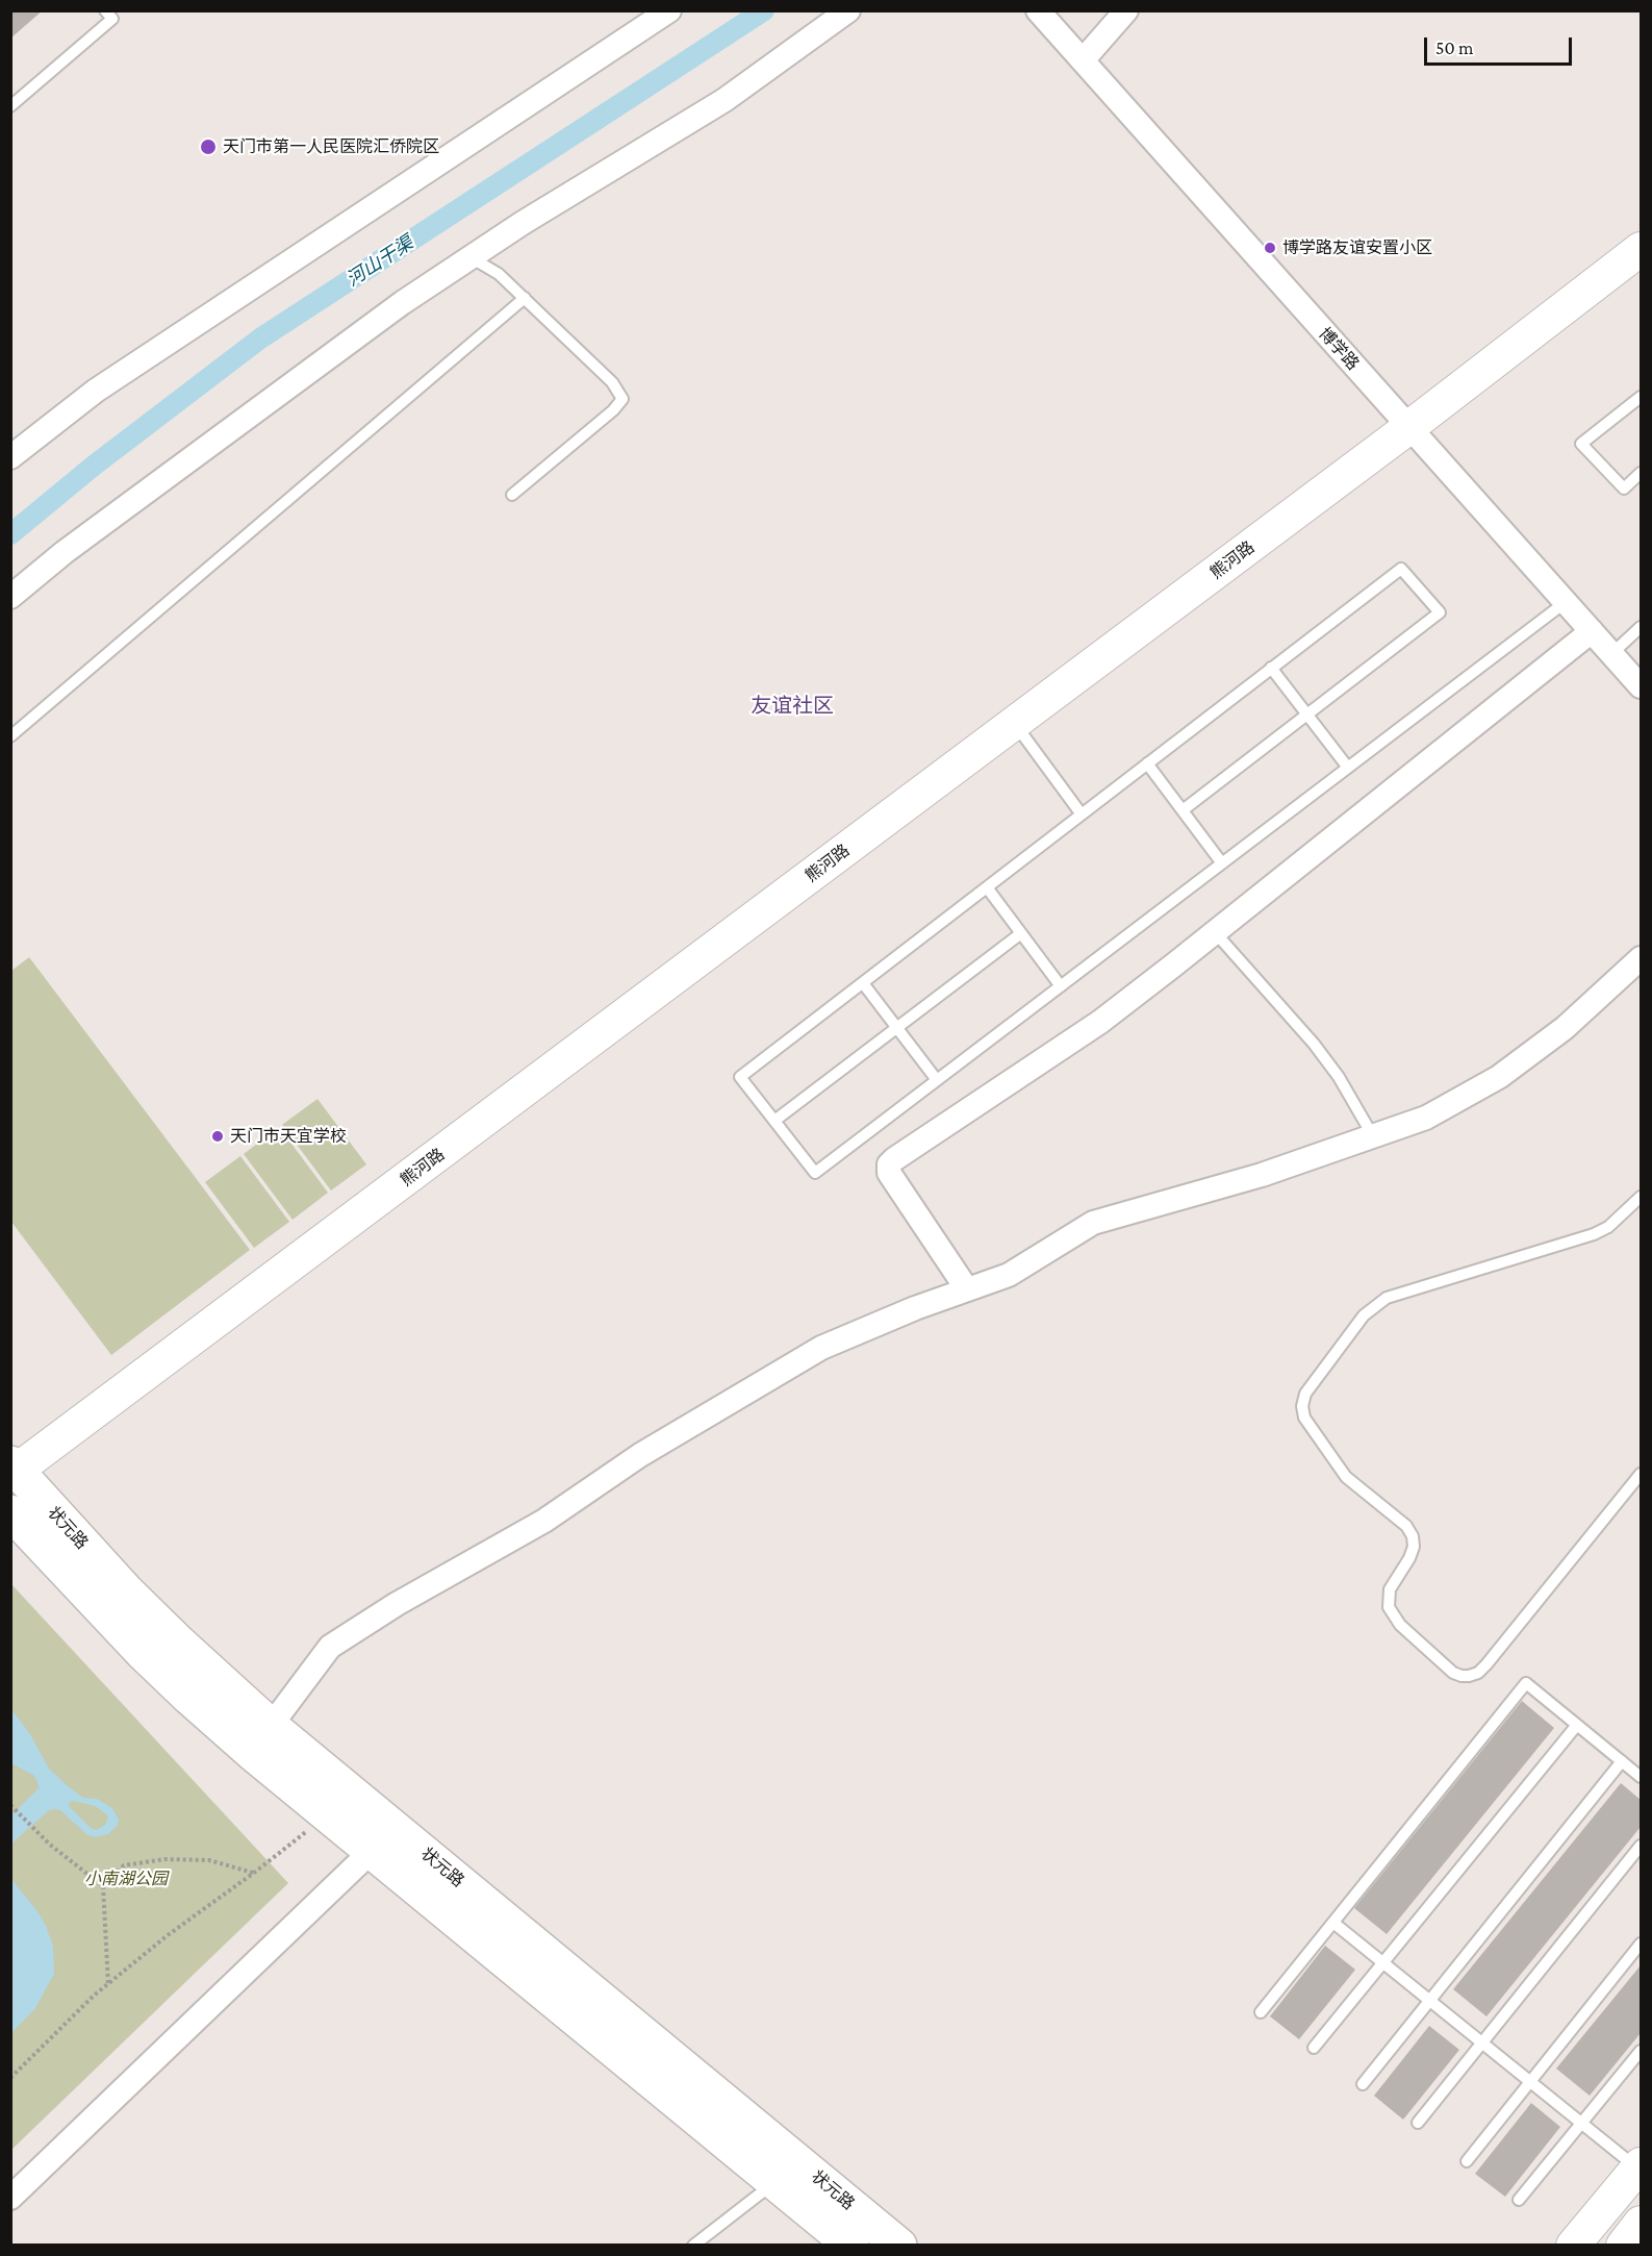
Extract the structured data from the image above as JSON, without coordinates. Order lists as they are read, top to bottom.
{
  "streets": {
    "main road": ["状元路"],
    "street": ["博学路", "熊河路"]
  },
  "crossings": [
    ["博学路", "熊河路"],
    ["熊河路", "状元路"]
  ],
  "districts": ["友谊社区"],
  "water": ["河山干渠"],
  "parks": ["小南湖公园"],
  "places": ["天门市第一人民医院汇侨院区", "博学路友谊安置小区", "天门市天宜学校"],
  "scale_bar": "50 m"
}
